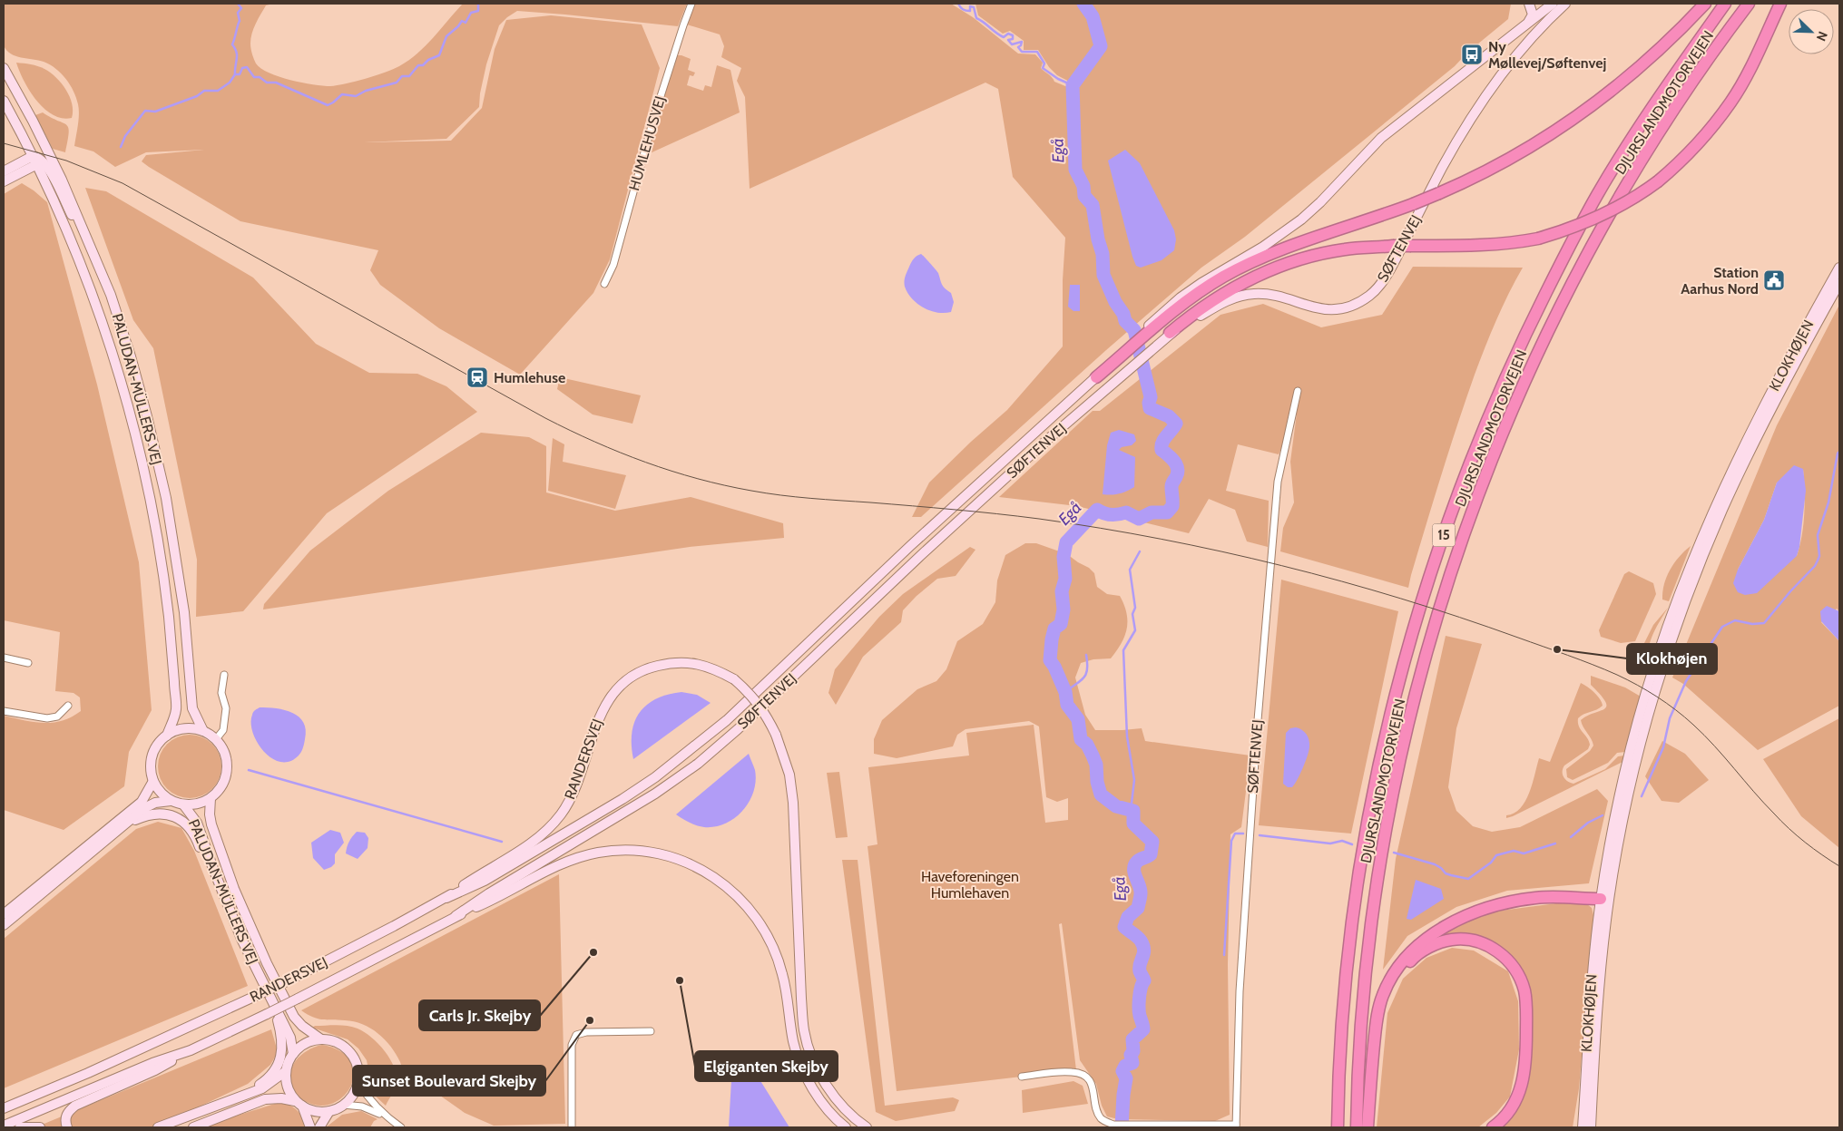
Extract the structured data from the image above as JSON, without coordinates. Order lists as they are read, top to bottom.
{
  "streets": {
    "highway": ["DJURSLANDMOTORVEJEN", "15"],
    "main road": [
      "SØFTENVEJ",
      "KLOKHØJEN",
      "PALUDAN-MÜLLERS VEJ",
      "RANDERSVEJ"
    ],
    "street": ["HUMLEHUSVEJ"]
  },
  "crossings": [
    ["SØFTENVEJ", "RANDERSVEJ"]
  ],
  "water": ["Egå"],
  "parks": ["Haveforeningen Humlehaven"],
  "places": {
    "bus stop": ["Ny Møllevej/Søftenvej"],
    "public building": ["Station Aarhus Nord"],
    "station": ["Humlehuse"],
    "other": [
      "Klokhøjen",
      "Carls Jr. Skejby",
      "Elgiganten Skejby",
      "Sunset Boulevard Skejby"
    ]
  },
  "north": "bottom right"
}
